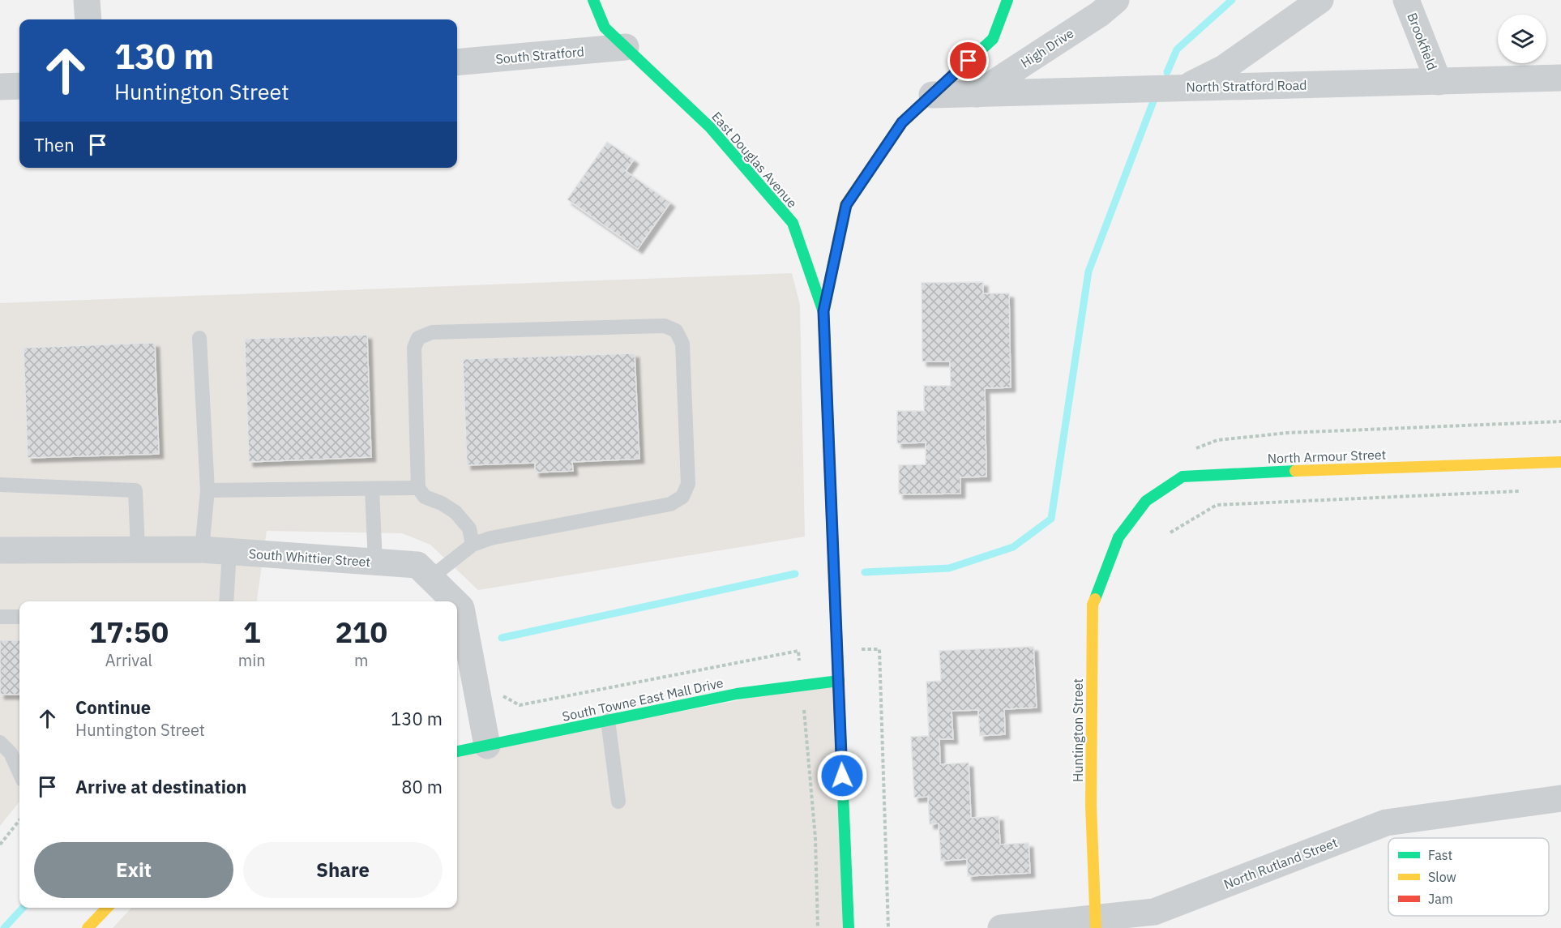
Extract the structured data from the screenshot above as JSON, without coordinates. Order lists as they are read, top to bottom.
{
  "streets": {
    "street": [
      "Brookfield",
      "High Drive",
      "South Stratford",
      "North Stratford Road",
      "East Douglas Avenue",
      "North Armour Street",
      "South Whittier Street",
      "South Towne East Mall Drive",
      "Huntington Street",
      "North Rutland Street"
    ]
  },
  "crossings": [
    ["Brookfield", "North Stratford Road"],
    ["High Drive", "North Stratford Road"],
    ["South Stratford", "East Douglas Avenue"],
    ["East Douglas Avenue", "South Towne East Mall Drive"],
    ["North Armour Street", "Huntington Street"],
    ["South Whittier Street", "South Towne East Mall Drive"],
    ["Huntington Street", "North Rutland Street"]
  ],
  "legend": ["Fast", "Slow", "Jam"],
  "page": {
    "turn": ["130 m", "Huntington Street"],
    "then": "Then",
    "eta": [
      "17:50",
      "Arrival",
      "1",
      "min",
      "210",
      "m"
    ],
    "list": [
      {
        "name": "Continue",
        "note": "Huntington Street",
        "value": "130 m"
      },
      {
        "name": "Arrive at destination",
        "value": "80 m"
      }
    ],
    "buttons": ["Exit", "Share"]
  }
}
